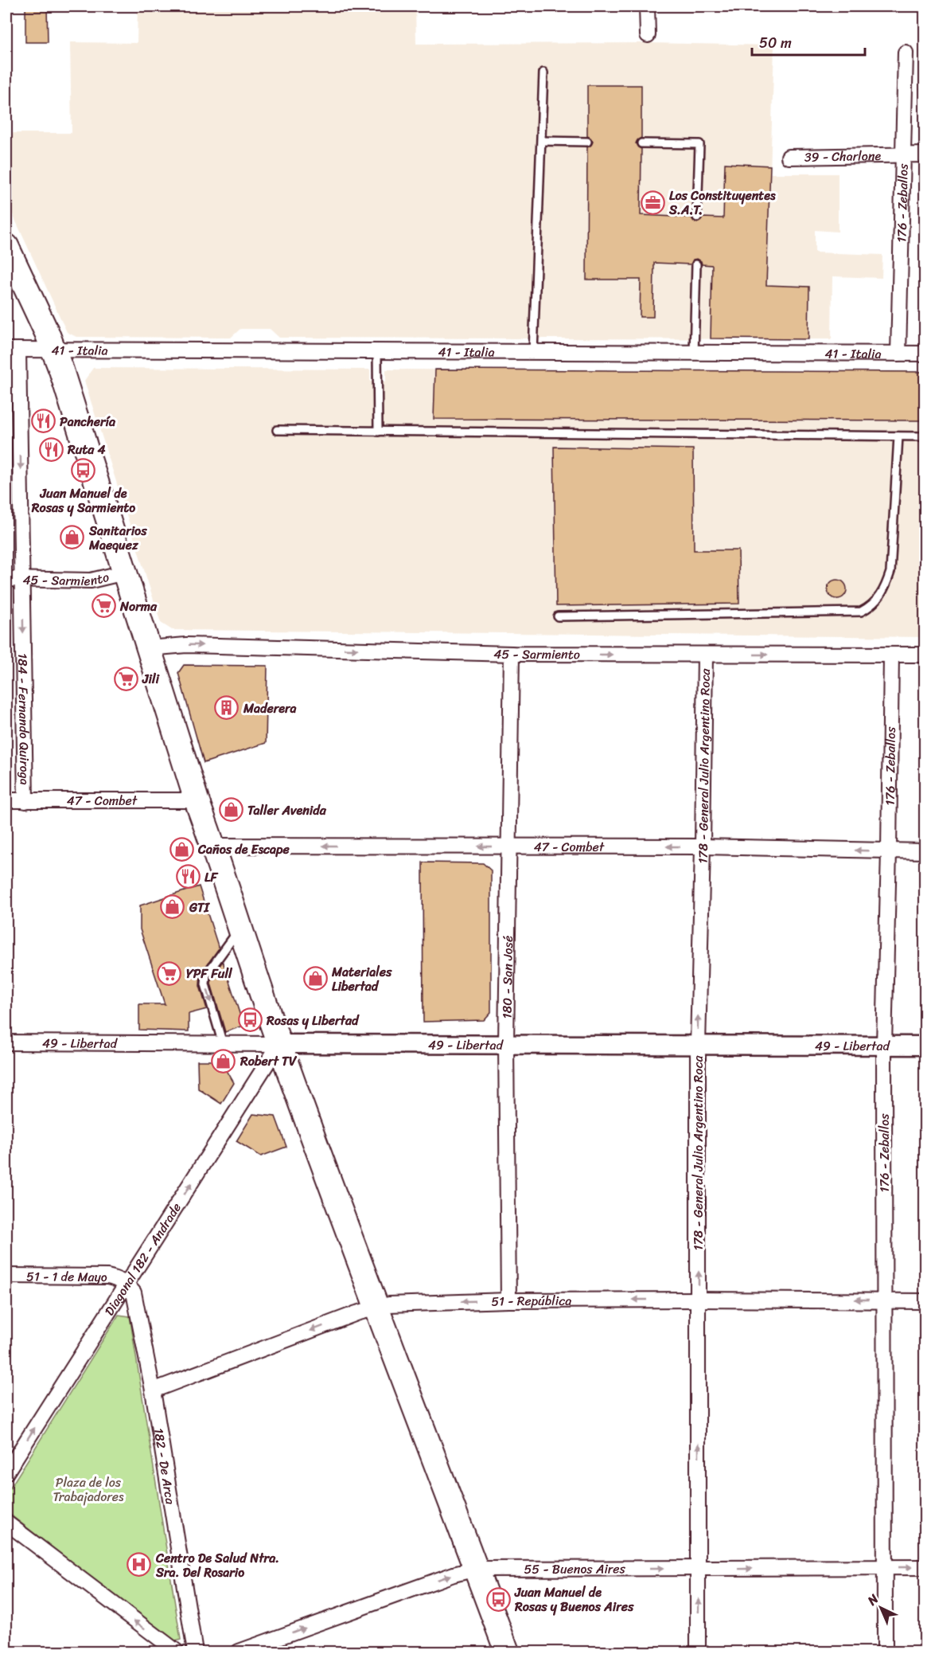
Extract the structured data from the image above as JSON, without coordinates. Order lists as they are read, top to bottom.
{
  "streets": {
    "street": [
      "39 - Charlone",
      "176 - Zeballos",
      "41 - Italia",
      "45 - Sarmiento",
      "184 - Fernando Quiroga",
      "178 - General Julio Argentino Roca",
      "47 - Combet",
      "180 - San José",
      "49 - Libertad",
      "Diagonal 182 - Andrade",
      "51 - 1 de Mayo",
      "51 - República",
      "182 - De Arca",
      "55 - Buenos Aires"
    ]
  },
  "crossings": [
    ["39 - Charlone", "176 - Zeballos"],
    ["176 - Zeballos", "41 - Italia"],
    ["176 - Zeballos", "45 - Sarmiento"],
    ["176 - Zeballos", "47 - Combet"],
    ["176 - Zeballos", "49 - Libertad"],
    ["176 - Zeballos", "51 - República"],
    ["176 - Zeballos", "55 - Buenos Aires"],
    ["41 - Italia", "184 - Fernando Quiroga"],
    ["45 - Sarmiento", "184 - Fernando Quiroga"],
    ["45 - Sarmiento", "178 - General Julio Argentino Roca"],
    ["45 - Sarmiento", "180 - San José"],
    ["184 - Fernando Quiroga", "47 - Combet"],
    ["178 - General Julio Argentino Roca", "47 - Combet"],
    ["178 - General Julio Argentino Roca", "49 - Libertad"],
    ["178 - General Julio Argentino Roca", "51 - República"],
    ["178 - General Julio Argentino Roca", "55 - Buenos Aires"],
    ["47 - Combet", "180 - San José"],
    ["180 - San José", "49 - Libertad"],
    ["180 - San José", "51 - República"],
    ["49 - Libertad", "Diagonal 182 - Andrade"],
    ["Diagonal 182 - Andrade", "51 - 1 de Mayo"],
    ["Diagonal 182 - Andrade", "182 - De Arca"],
    ["51 - 1 de Mayo", "182 - De Arca"],
    ["51 - República", "182 - De Arca"]
  ],
  "one_way": [
    "45 - Sarmiento",
    "184 - Fernando Quiroga",
    "178 - General Julio Argentino Roca",
    "47 - Combet",
    "Diagonal 182 - Andrade",
    "51 - República",
    "55 - Buenos Aires"
  ],
  "parks": ["Plaza de los Trabajadores"],
  "places": {
    "office": ["Los Constituyentes S.A.T."],
    "restaurant": ["Panchería", "Ruta 4", "LF"],
    "bus stop": ["Juan Manuel de Rosas y Sarmiento", "Rosas y Libertad", "Juan Manuel de Rosas y Buenos Aires"],
    "shop": [
      "Sanitarios Maequez",
      "Taller Avenida",
      "Caños de Escape",
      "GTI",
      "Materiales Libertad",
      "Robert TV"
    ],
    "supermarket": ["Norma", "Jili", "YPF Full"],
    "building": ["Maderera"],
    "hospital": ["Centro De Salud Ntra. Sra. Del Rosario"]
  },
  "scale_bar": "50 m",
  "north": "top left"
}
